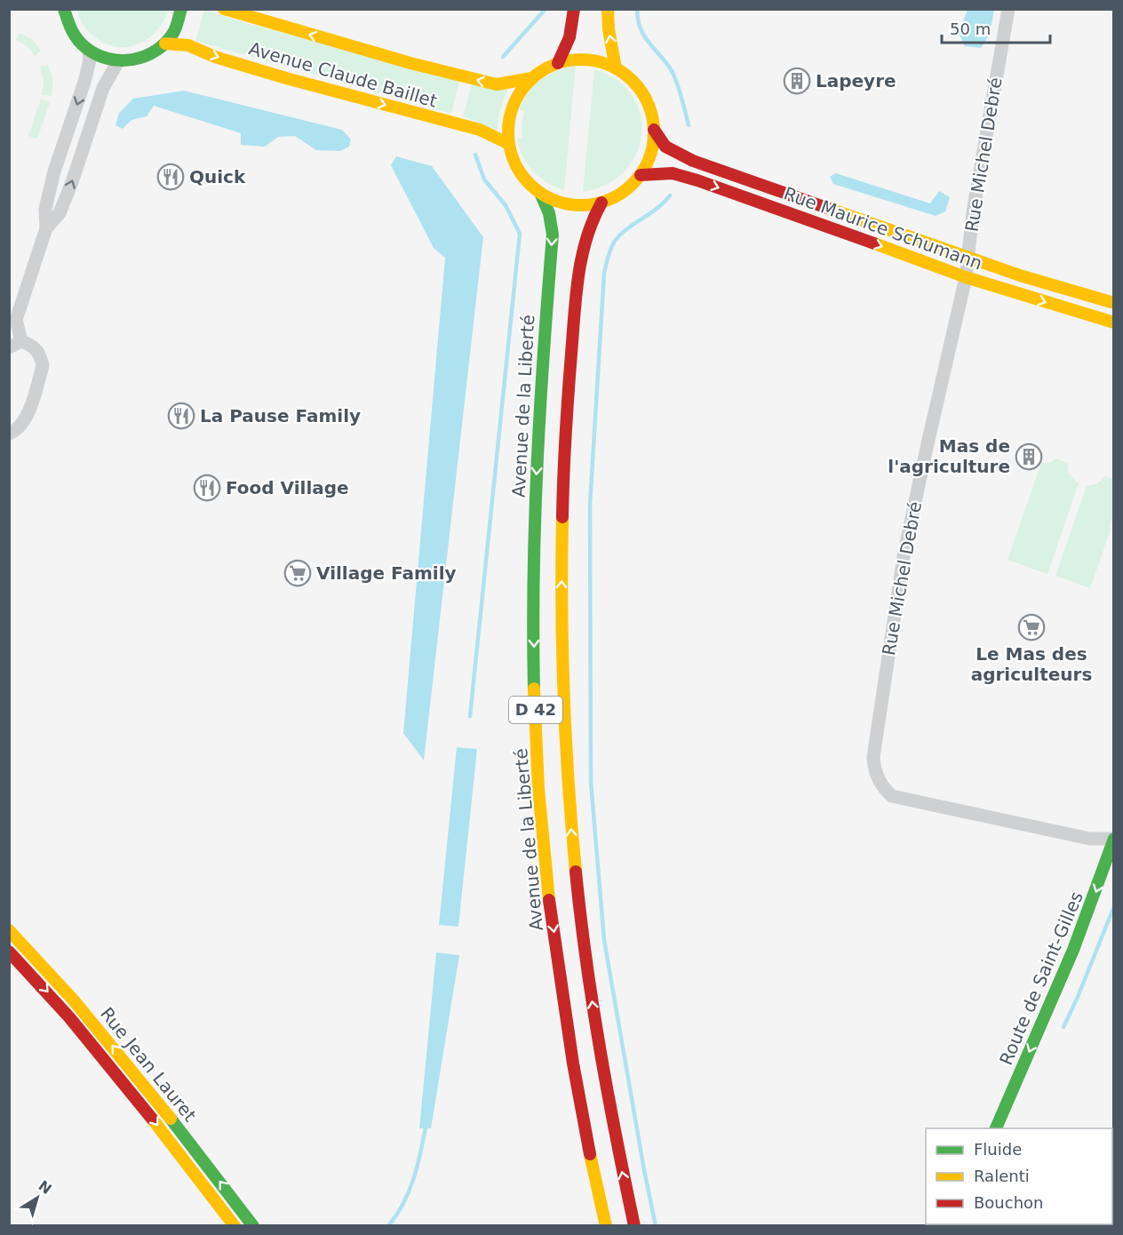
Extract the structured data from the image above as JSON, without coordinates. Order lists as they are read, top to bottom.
{
  "streets": {
    "main road": [
      "Avenue Claude Baillet",
      "Rue Maurice Schumann",
      "Avenue de la Liberté",
      "D 42",
      "Route de Saint-Gilles",
      "Rue Jean Lauret"
    ],
    "street": ["Rue Michel Debré"]
  },
  "crossings": [
    ["Avenue Claude Baillet", "Rue Maurice Schumann"],
    ["Avenue Claude Baillet", "Avenue de la Liberté"],
    ["Avenue Claude Baillet", "D 42"],
    ["Rue Michel Debré", "Rue Maurice Schumann"],
    ["Rue Michel Debré", "Route de Saint-Gilles"],
    ["Rue Maurice Schumann", "Avenue de la Liberté"],
    ["Rue Maurice Schumann", "D 42"],
    ["Avenue de la Liberté", "D 42"]
  ],
  "places": {
    "building": ["Lapeyre", "Mas de l'agriculture"],
    "restaurant": ["Quick", "La Pause Family", "Food Village"],
    "supermarket": ["Village Family", "Le Mas des agriculteurs"]
  },
  "legend": ["Fluide", "Ralenti", "Bouchon"],
  "scale_bar": "50 m",
  "north": "top right"
}
